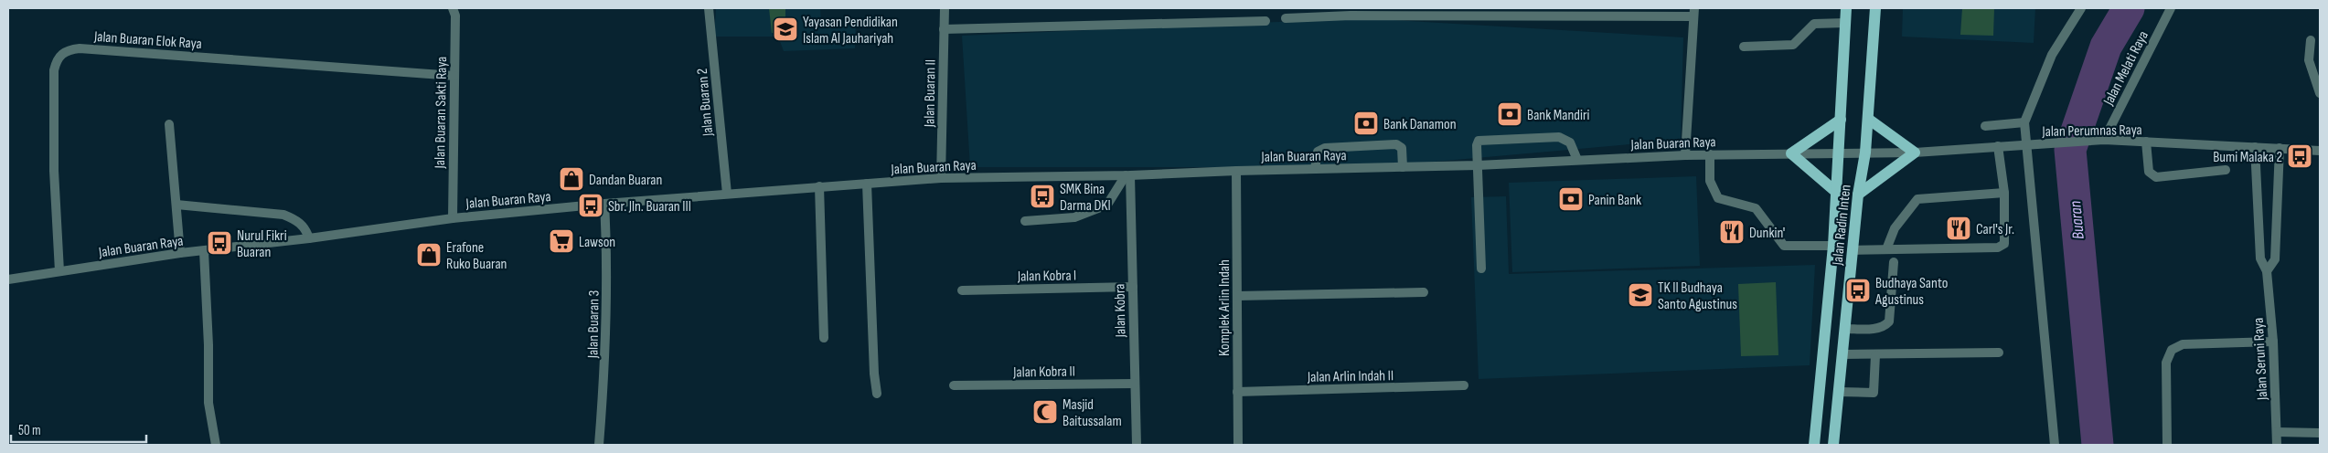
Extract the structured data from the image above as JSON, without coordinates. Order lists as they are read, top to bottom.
{
  "streets": {
    "main road": ["Jalan Radin Inten"],
    "street": [
      "Jalan Buaran Elok Raya",
      "Jalan Melati Raya",
      "Jalan Buaran II",
      "Jalan Buaran 2",
      "Jalan Buaran Sakti Raya",
      "Jalan Perumnas Raya",
      "Jalan Buaran Raya",
      "Jalan Kobra I",
      "Komplek Arlin Indah",
      "Jalan Kobra",
      "Jalan Buaran 3",
      "Jalan Seruni Raya",
      "Jalan Kobra II",
      "Jalan Arlin Indah II"
    ]
  },
  "crossings": [
    ["Jalan Buaran Elok Raya", "Jalan Buaran Sakti Raya"],
    ["Jalan Buaran Elok Raya", "Jalan Buaran Raya"],
    ["Jalan Melati Raya", "Jalan Perumnas Raya"],
    ["Jalan Buaran II", "Jalan Buaran Raya"],
    ["Jalan Buaran 2", "Jalan Buaran Raya"],
    ["Jalan Buaran Sakti Raya", "Jalan Buaran Raya"],
    ["Jalan Perumnas Raya", "Jalan Buaran Raya"],
    ["Jalan Perumnas Raya", "Jalan Radin Inten"],
    ["Jalan Perumnas Raya", "Jalan Seruni Raya"],
    ["Jalan Buaran Raya", "Jalan Radin Inten"],
    ["Jalan Buaran Raya", "Komplek Arlin Indah"],
    ["Jalan Buaran Raya", "Jalan Kobra"],
    ["Jalan Buaran Raya", "Jalan Buaran 3"],
    ["Jalan Kobra I", "Jalan Kobra"],
    ["Komplek Arlin Indah", "Jalan Arlin Indah II"],
    ["Jalan Kobra", "Jalan Kobra II"]
  ],
  "water": ["Buaran"],
  "places": {
    "school or university": ["Yayasan Pendidikan Islam Al Jauhariyah", "TK II Budhaya Santo Agustinus"],
    "bank": ["Bank Mandiri", "Bank Danamon", "Panin Bank"],
    "bus stop": [
      "Bumi Malaka 2",
      "SMK Bina Darma DKI",
      "Sbr. Jln. Buaran III",
      "Nurul Fikri Buaran",
      "Budhaya Santo Agustinus"
    ],
    "shop": ["Dandan Buaran", "Erafone Ruko Buaran"],
    "restaurant": ["Carl's Jr.", "Dunkin'"],
    "supermarket": ["Lawson"],
    "mosque": ["Masjid Baitussalam"]
  },
  "scale_bar": "50 m"
}
